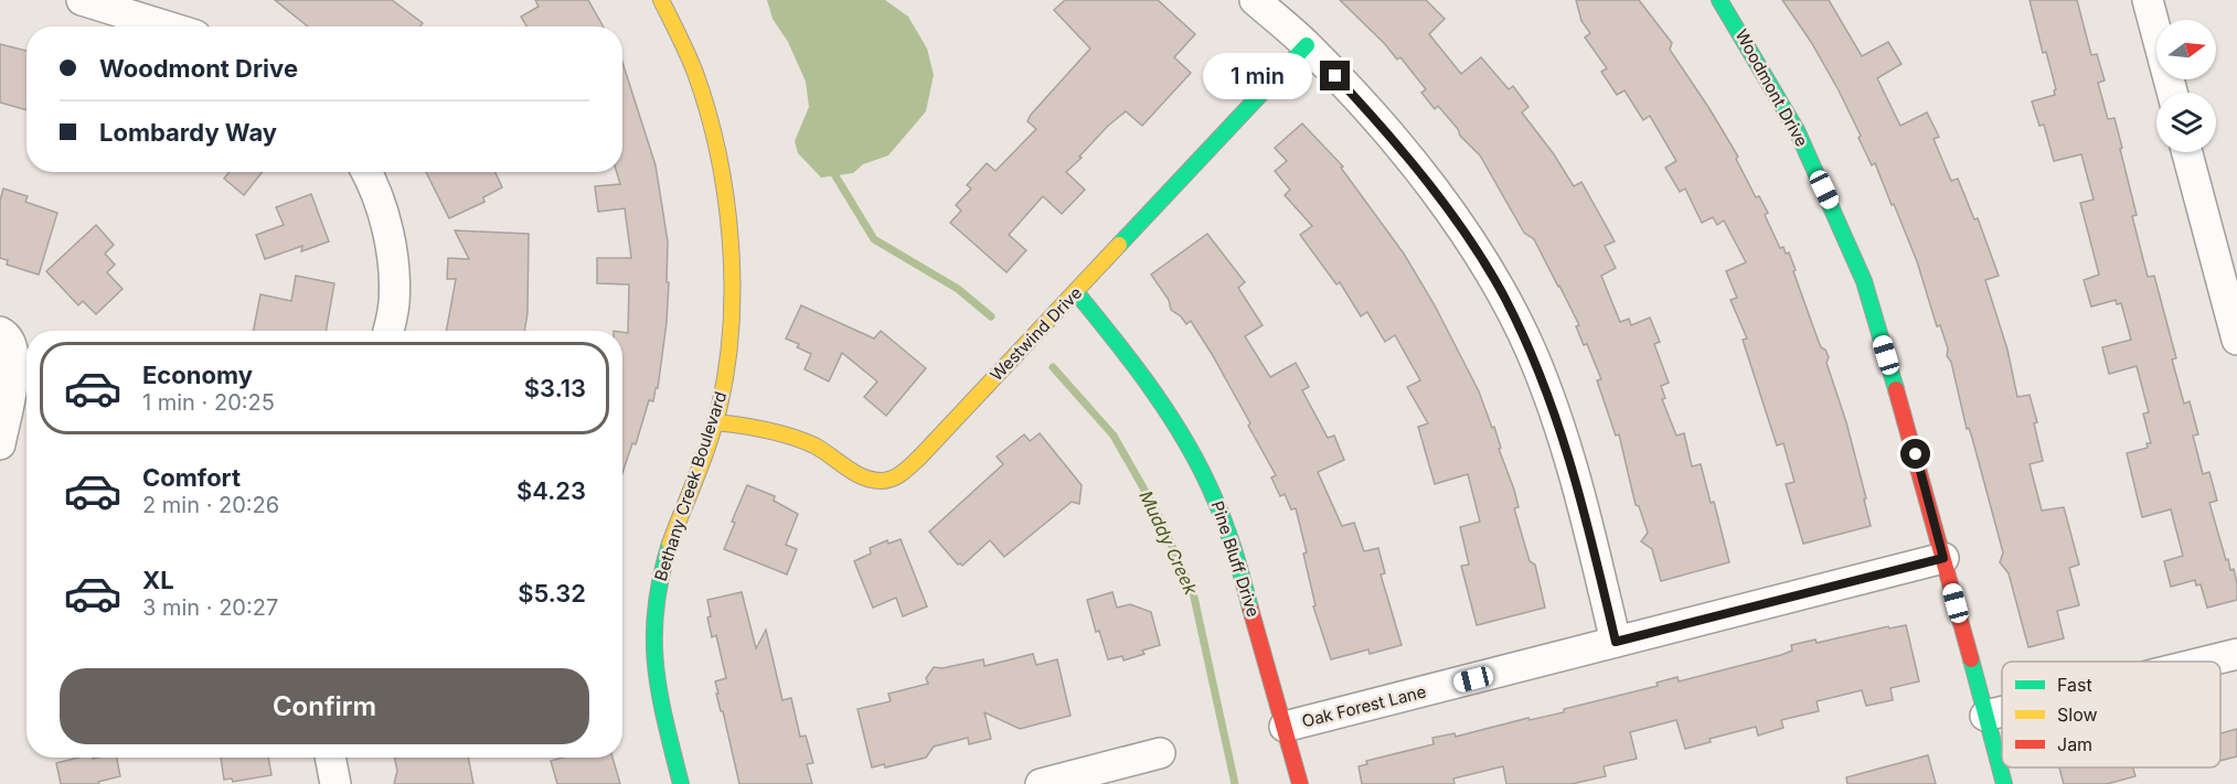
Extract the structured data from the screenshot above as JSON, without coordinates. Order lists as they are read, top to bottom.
{
  "streets": {
    "street": [
      "Woodmont Drive",
      "Westwind Drive",
      "Bethany Creek Boulevard",
      "Pine Bluff Drive",
      "Oak Forest Lane"
    ]
  },
  "crossings": [
    ["Woodmont Drive", "Oak Forest Lane"],
    ["Westwind Drive", "Bethany Creek Boulevard"],
    ["Westwind Drive", "Pine Bluff Drive"],
    ["Pine Bluff Drive", "Oak Forest Lane"]
  ],
  "water": ["Muddy Creek"],
  "legend": ["Fast", "Slow", "Jam"],
  "north": "right",
  "page": {
    "banner": ["Woodmont Drive", "Lombardy Way"],
    "bubble": "1 min",
    "list": [
      {
        "name": "Economy",
        "note": "1 min · 20:25",
        "value": "$3.13"
      },
      {
        "name": "Comfort",
        "note": "2 min · 20:26",
        "value": "$4.23"
      },
      {
        "name": "XL",
        "note": "3 min · 20:27",
        "value": "$5.32"
      }
    ],
    "buttons": "Confirm"
  }
}
